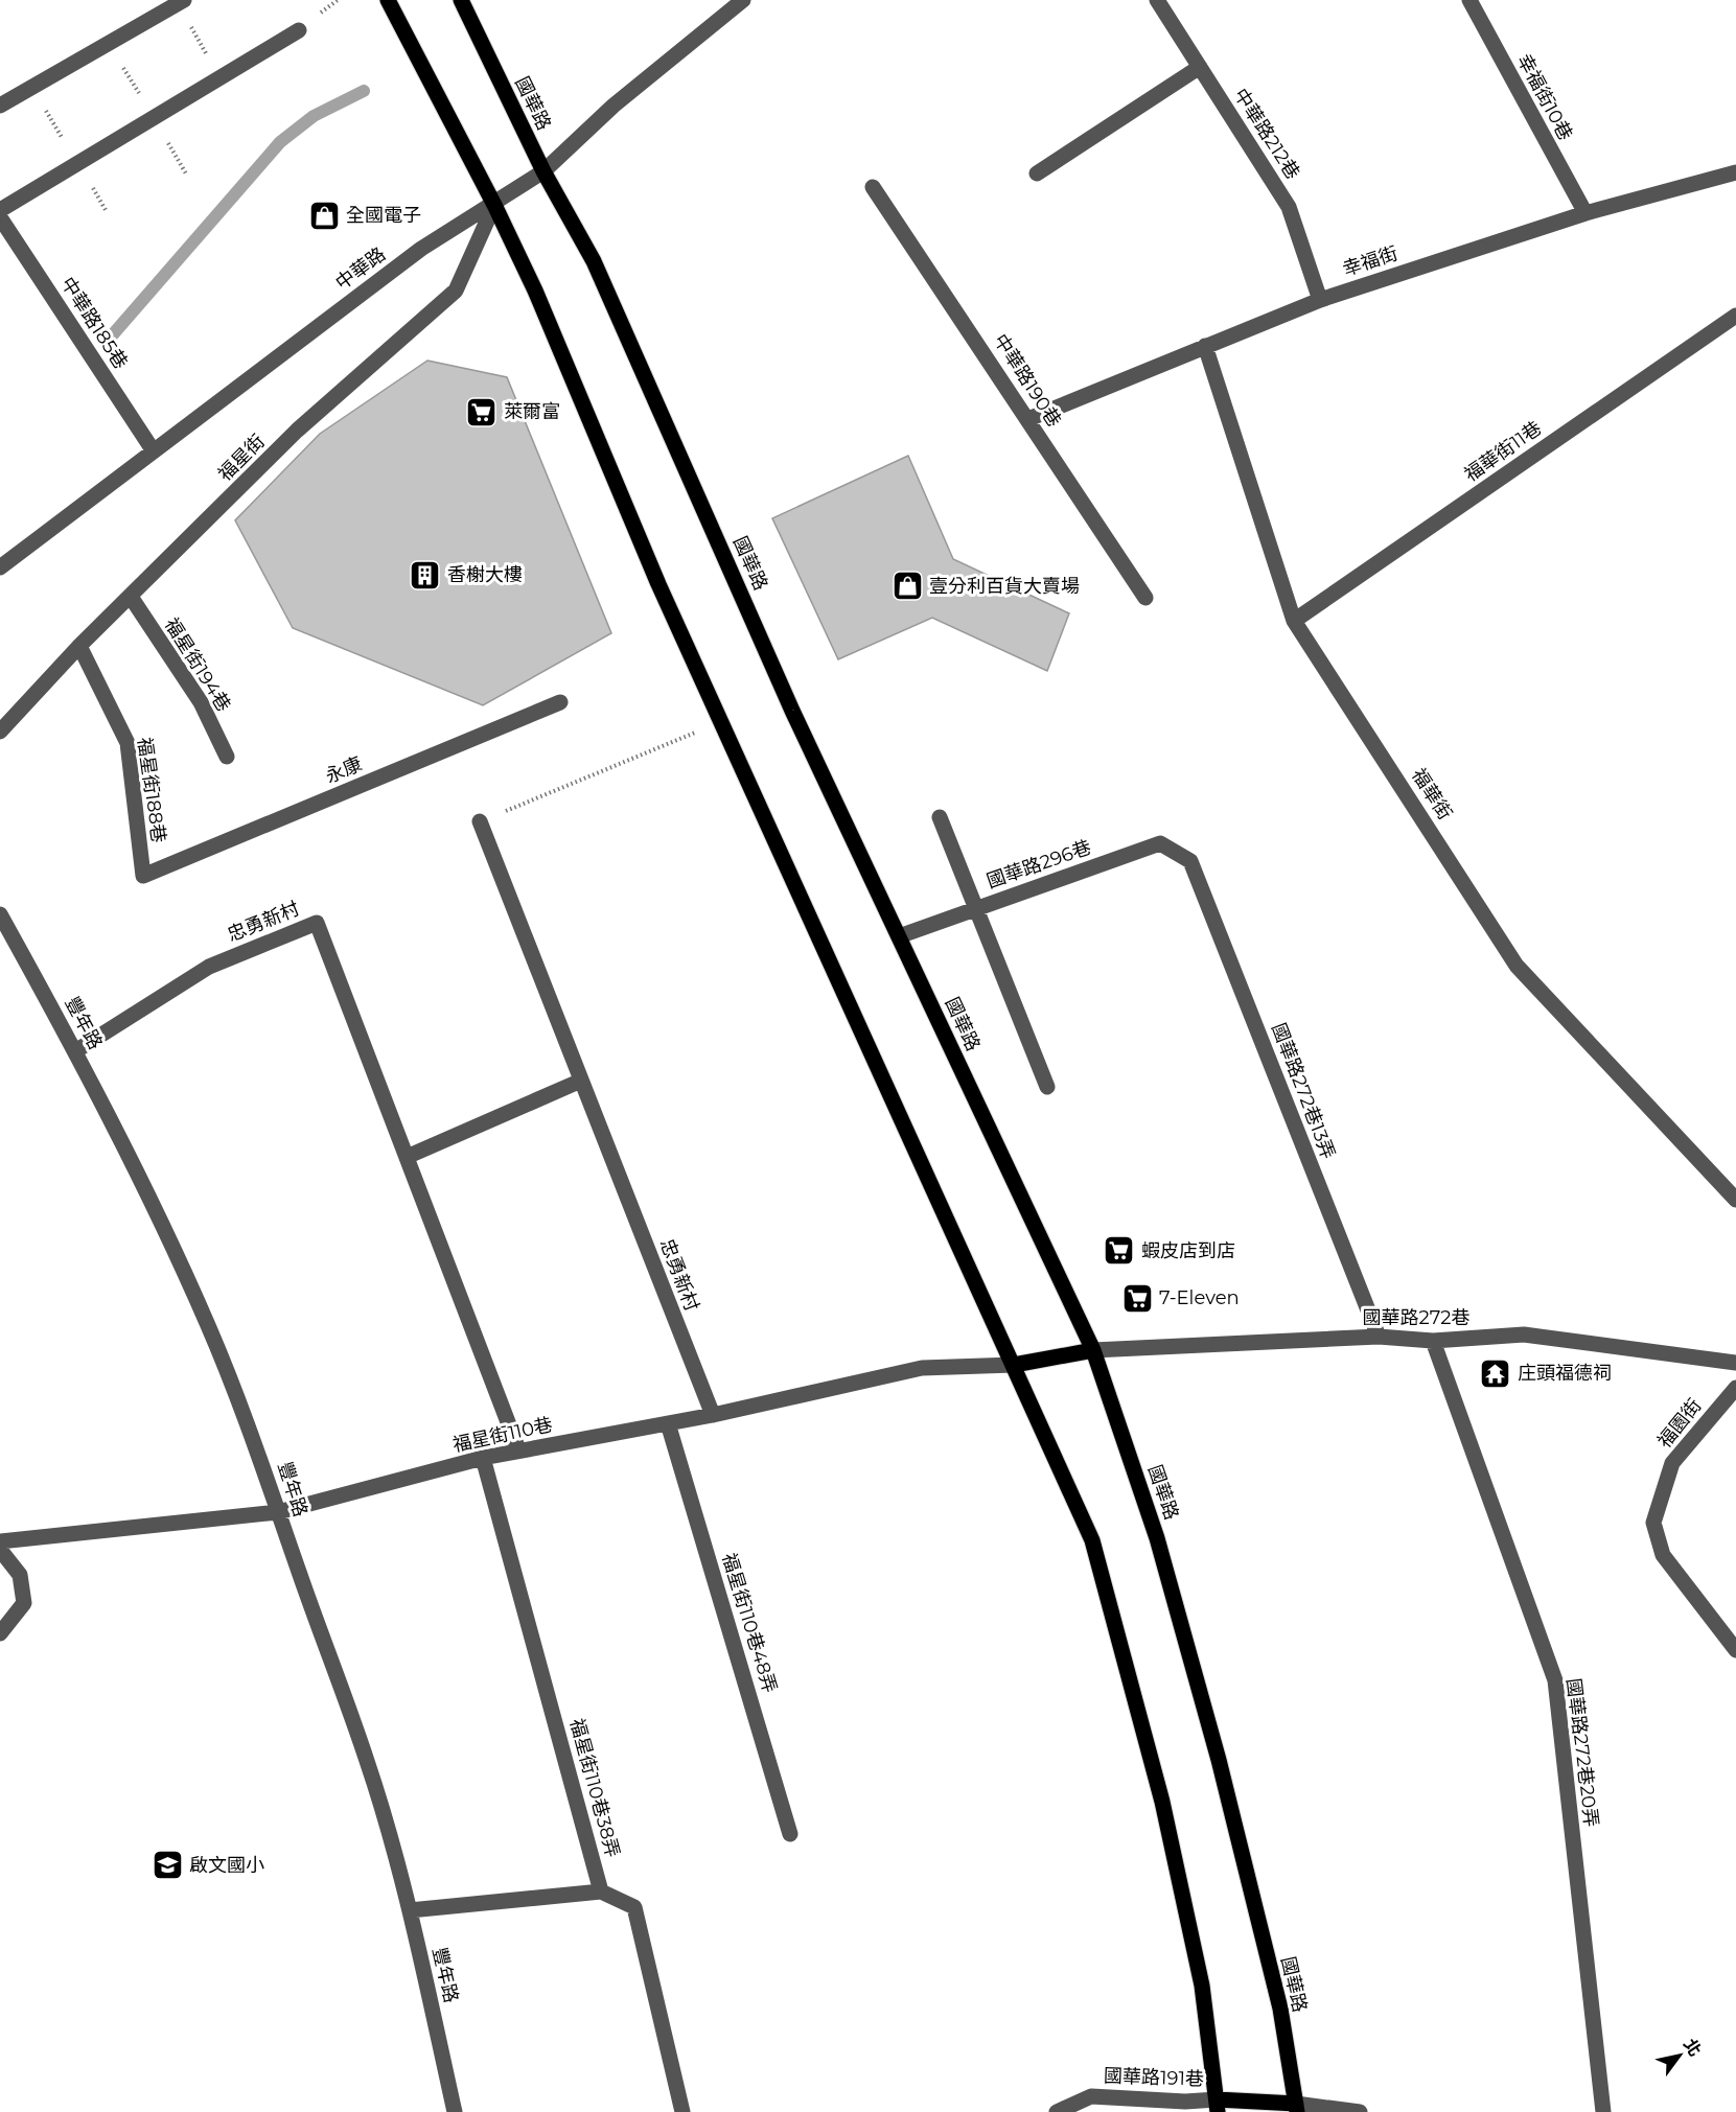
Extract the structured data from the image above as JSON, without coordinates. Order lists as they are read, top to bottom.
{
  "streets": {
    "main road": ["國華路"],
    "street": [
      "幸福街10巷",
      "中華路212巷",
      "幸福街",
      "中華路",
      "中華路185巷",
      "中華路190巷",
      "福華街11巷",
      "福星街",
      "福星街194巷",
      "永康",
      "福星街188巷",
      "福華街",
      "國華路296巷",
      "忠勇新村",
      "豐年路",
      "國華路272巷13弄",
      "國華路272巷",
      "福園街",
      "福星街110巷",
      "福星街110巷48弄",
      "國華路272巷20弄",
      "福星街110巷38弄",
      "國華路191巷"
    ]
  },
  "crossings": [
    ["幸福街10巷", "幸福街"],
    ["國華路", "中華路"],
    ["國華路", "國華路296巷"],
    ["國華路", "國華路272巷"],
    ["中華路212巷", "幸福街"],
    ["幸福街", "中華路190巷"],
    ["幸福街", "福華街"],
    ["中華路", "中華路185巷"],
    ["中華路", "福星街"],
    ["福華街11巷", "福華街"],
    ["福星街", "福星街194巷"],
    ["福星街", "福星街188巷"],
    ["永康", "福星街188巷"],
    ["國華路296巷", "國華路272巷13弄"],
    ["忠勇新村", "豐年路"],
    ["忠勇新村", "福星街110巷"],
    ["豐年路", "福星街110巷"],
    ["國華路272巷13弄", "國華路272巷"],
    ["國華路272巷", "國華路272巷20弄"],
    ["福星街110巷", "福星街110巷48弄"],
    ["福星街110巷", "福星街110巷38弄"]
  ],
  "places": {
    "shop": ["全國電子", "壹分利百貨大賣場"],
    "supermarket": ["萊爾富", "蝦皮店到店", "7-Eleven"],
    "building": ["香榭大樓"],
    "temple": ["庄頭福德祠"],
    "school or university": ["啟文國小"]
  },
  "north": "top right"
}
